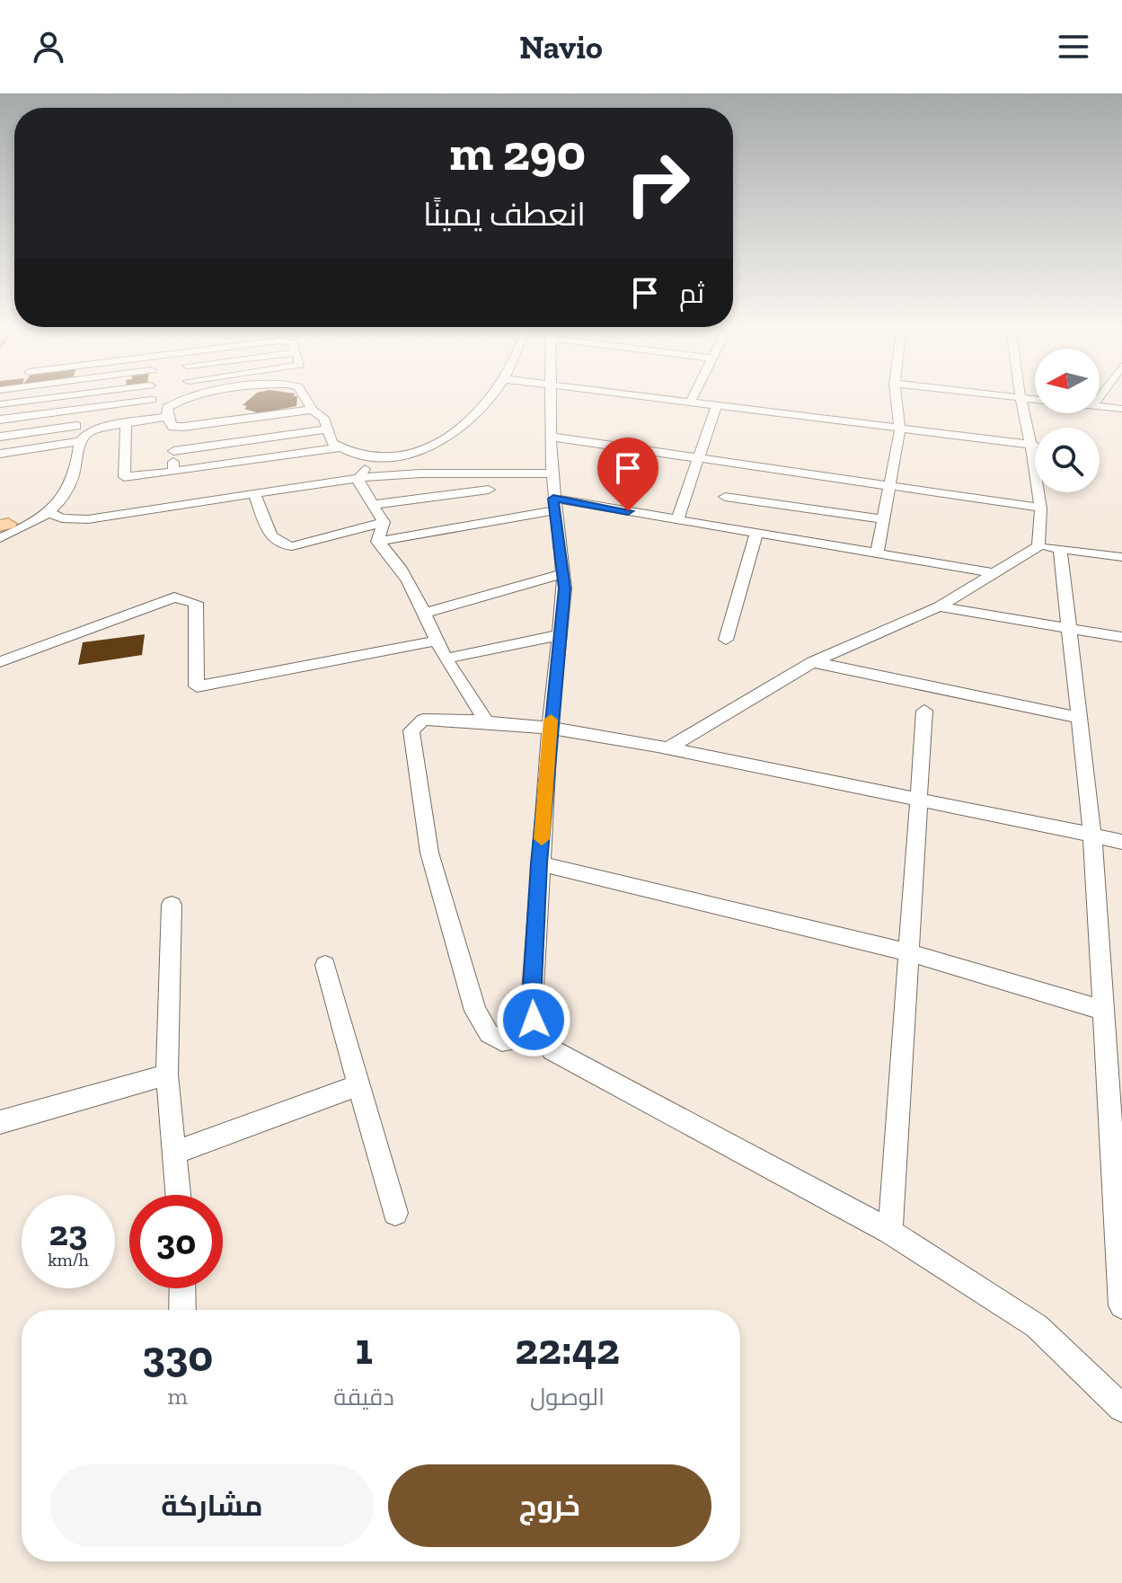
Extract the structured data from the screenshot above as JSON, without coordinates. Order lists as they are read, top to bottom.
{
  "north": "left",
  "page": {
    "header": "Navio",
    "turn": ["290 m", "انعطف يمينًا"],
    "then": "ثم",
    "speed": "23 km/h",
    "limit": "30",
    "eta": [
      "22:42",
      "الوصول",
      "1",
      "دقيقة",
      "330",
      "m"
    ],
    "buttons": ["خروج", "مشاركة"]
  }
}
